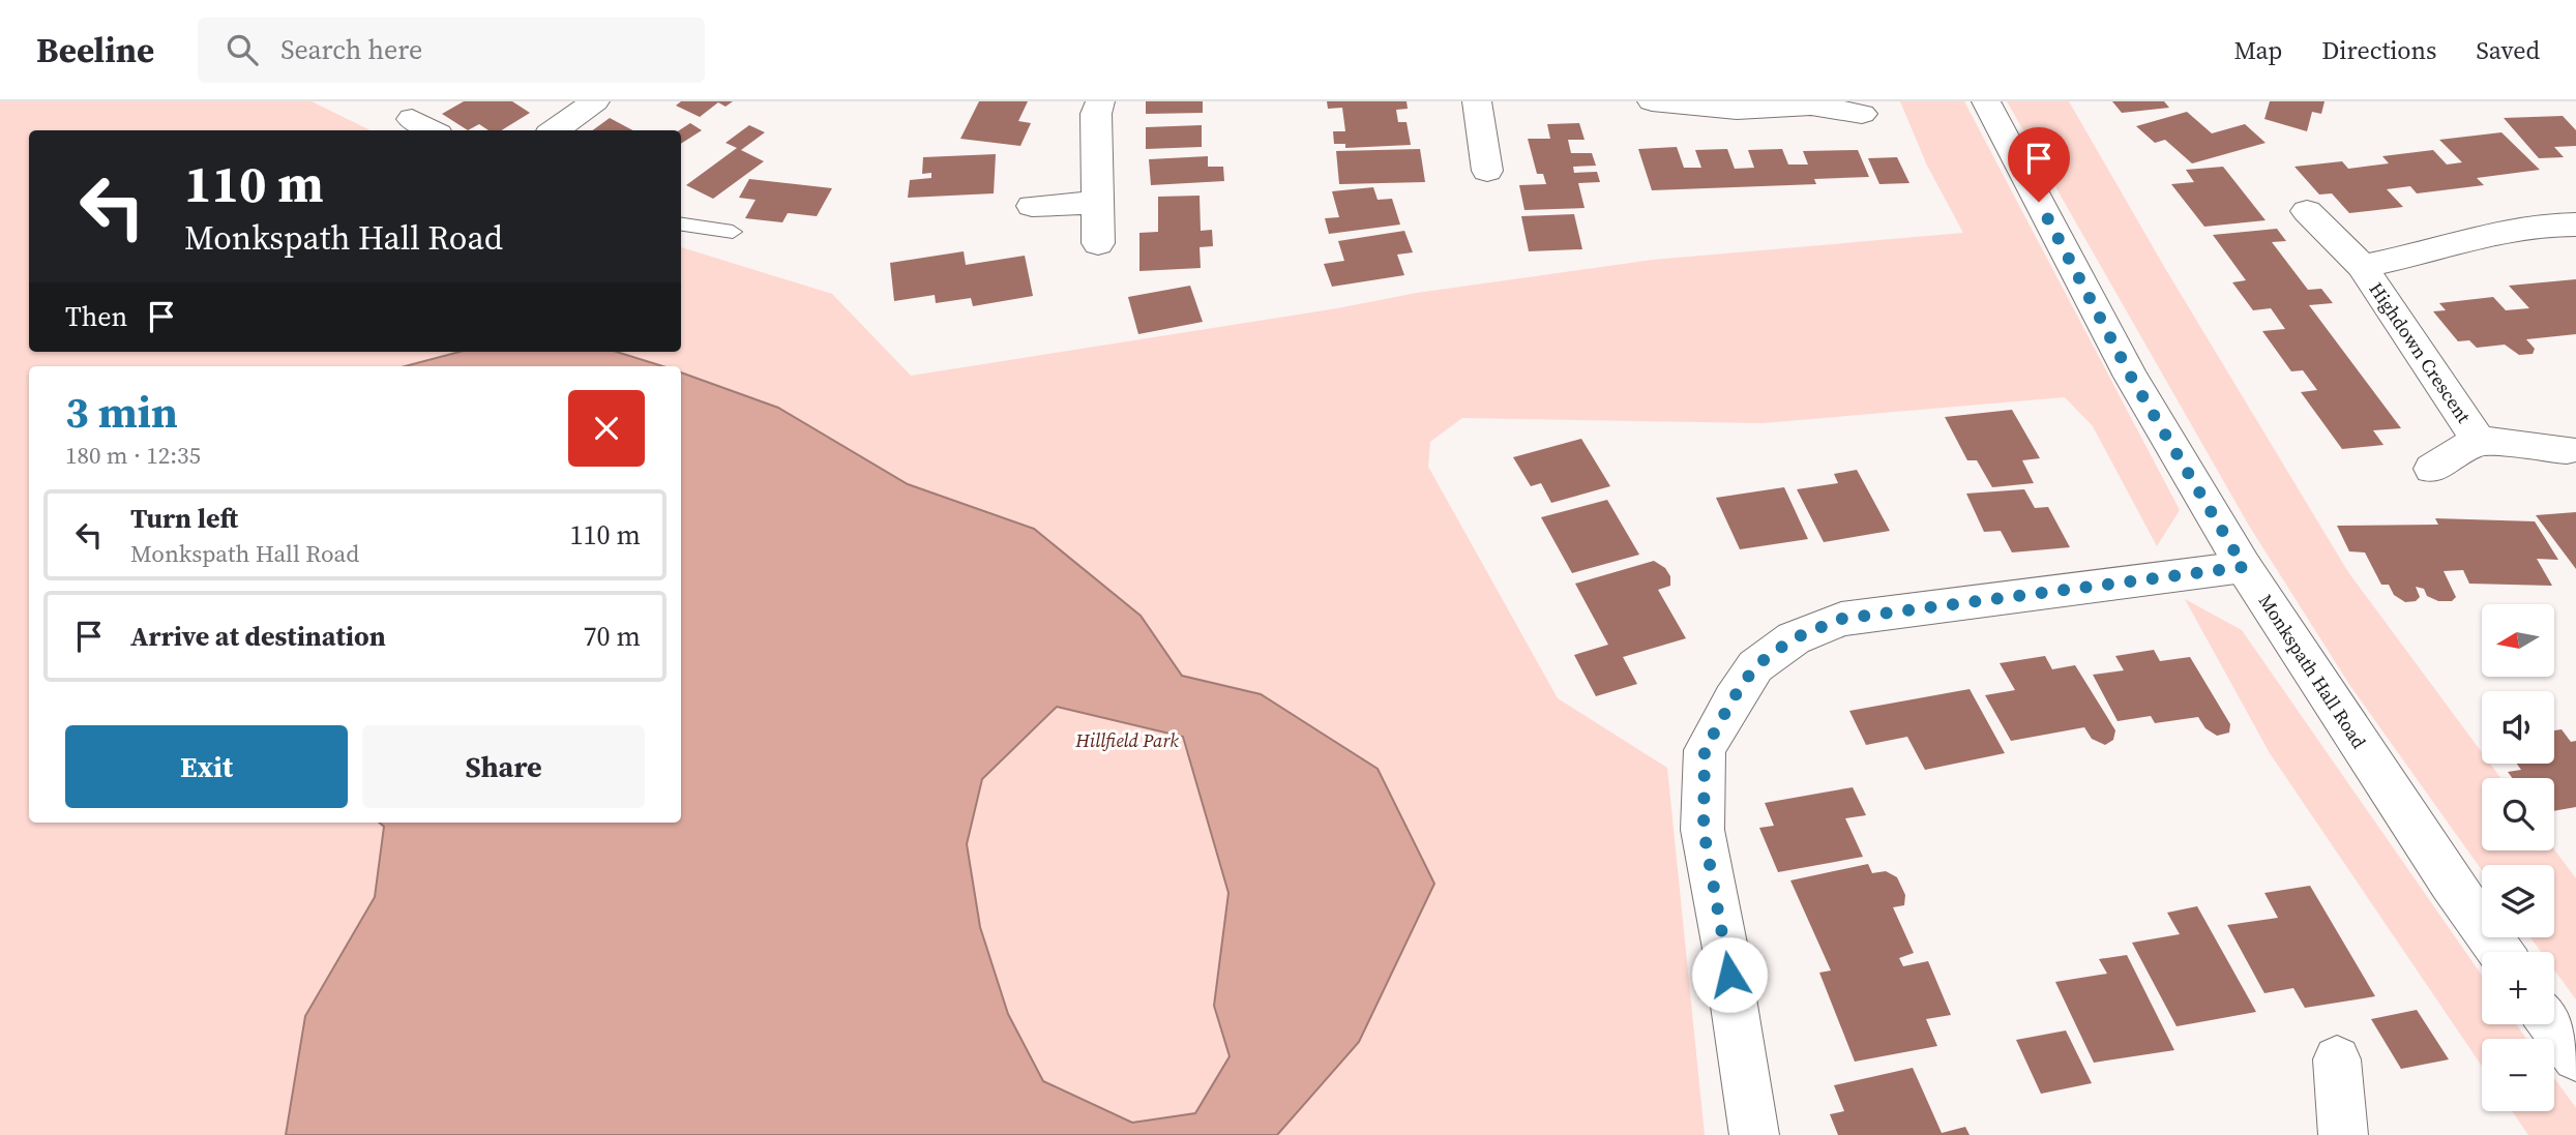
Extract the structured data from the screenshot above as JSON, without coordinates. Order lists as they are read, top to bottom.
{
  "streets": {
    "street": ["Highdown Crescent", "Monkspath Hall Road"]
  },
  "parks": ["Hillfield Park"],
  "north": "left",
  "page": {
    "header": "Beeline",
    "search": "Search here",
    "nav": ["Map", "Directions", "Saved"],
    "turn": ["110 m", "Monkspath Hall Road"],
    "then": "Then",
    "heading": ["3 min", "180 m · 12:35"],
    "list": [
      {
        "name": "Turn left",
        "note": "Monkspath Hall Road",
        "value": "110 m"
      },
      {
        "name": "Arrive at destination",
        "value": "70 m"
      }
    ],
    "map_buttons": ["+", "−"],
    "buttons": ["Exit", "Share"]
  }
}
